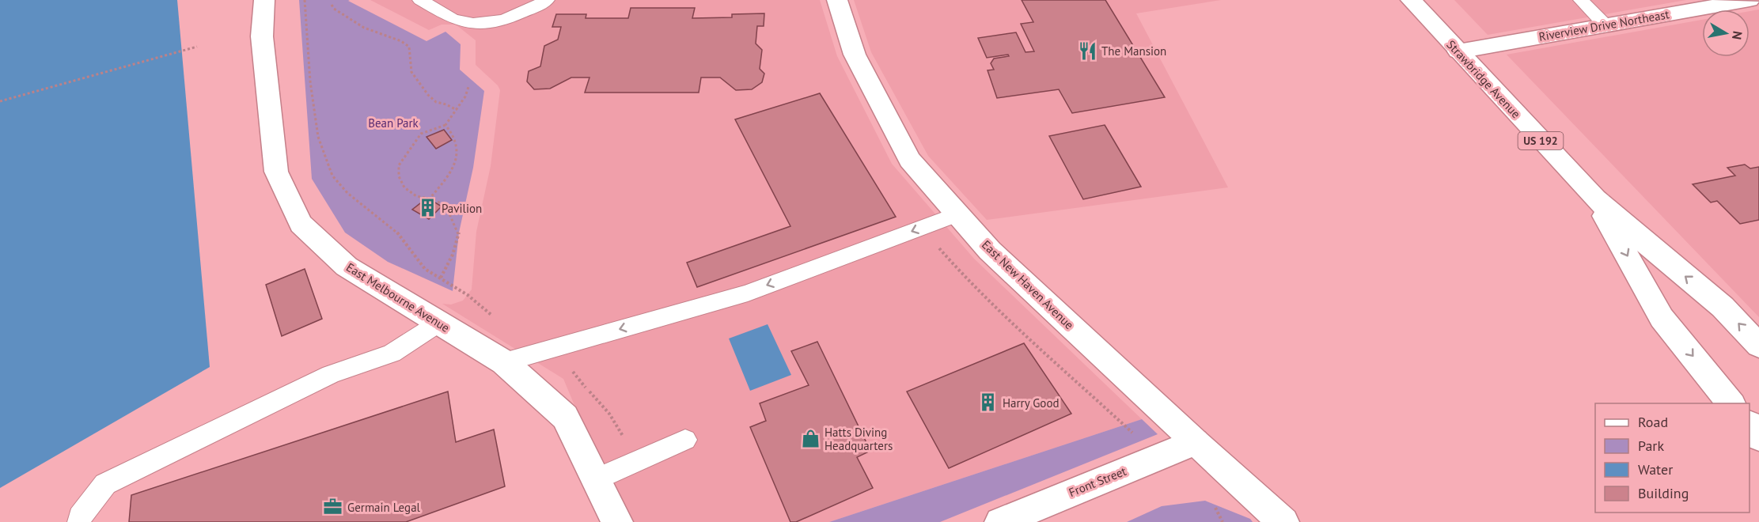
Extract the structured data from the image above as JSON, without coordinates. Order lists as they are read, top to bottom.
{
  "streets": {
    "street": [
      "Riverview Drive Northeast",
      "Strawbridge Avenue",
      "US 192",
      "East New Haven Avenue",
      "East Melbourne Avenue",
      "Front Street"
    ]
  },
  "crossings": [
    ["Riverview Drive Northeast", "Strawbridge Avenue"],
    ["East New Haven Avenue", "Front Street"]
  ],
  "parks": ["Bean Park"],
  "places": {
    "restaurant": ["The Mansion"],
    "building": ["Pavilion", "Harry Good"],
    "shop": ["Hatts Diving Headquarters"],
    "office": ["Germain Legal"]
  },
  "legend": [
    "Road",
    "Park",
    "Water",
    "Building"
  ],
  "north": "right"
}
